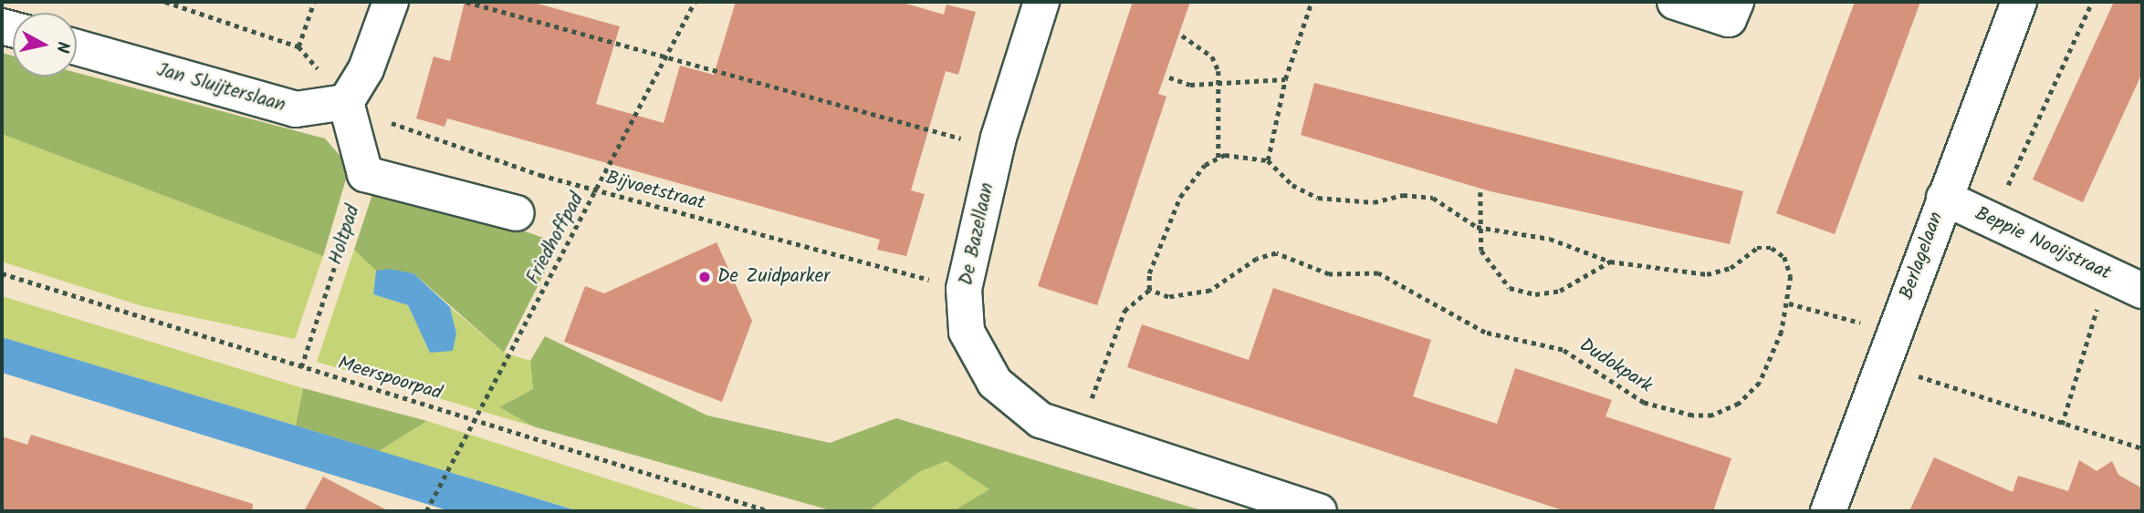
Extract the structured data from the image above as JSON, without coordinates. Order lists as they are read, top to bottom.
{
  "streets": {
    "street": [
      "Jan Sluijterslaan",
      "De Bazellaan",
      "Beppie Nooijstraat",
      "Berlagelaan"
    ],
    "path": [
      "Bijvoetstraat",
      "Holtpad",
      "Friedhoffpad",
      "Dudokpark",
      "Meerspoorpad"
    ]
  },
  "crossings": [
    ["Jan Sluijterslaan", "Bijvoetstraat"],
    ["Bijvoetstraat", "De Bazellaan"],
    ["Bijvoetstraat", "Friedhoffpad"],
    ["Holtpad", "Meerspoorpad"],
    ["Friedhoffpad", "Meerspoorpad"],
    ["Beppie Nooijstraat", "Berlagelaan"]
  ],
  "places": ["De Zuidparker"],
  "north": "right"
}
